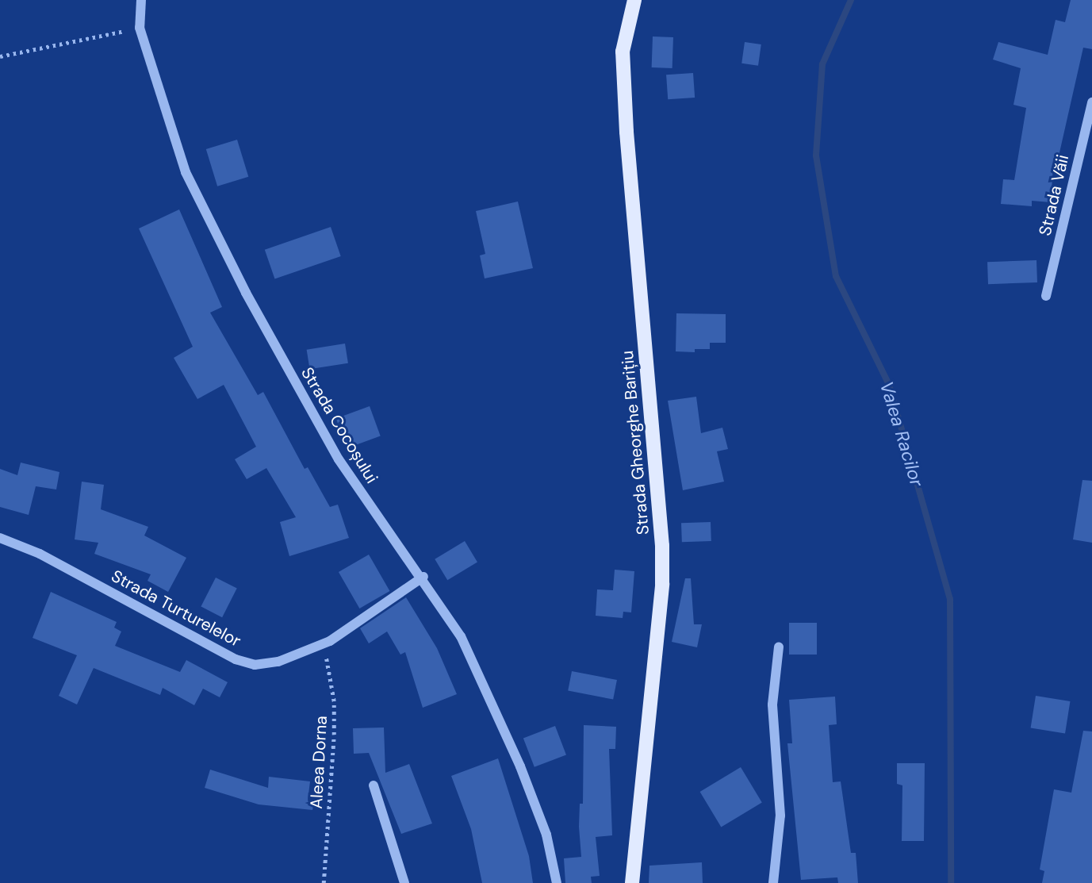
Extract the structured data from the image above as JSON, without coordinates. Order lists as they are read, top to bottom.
{
  "streets": {
    "main road": ["Strada Gheorghe Barițiu"],
    "street": ["Strada Văii", "Strada Cocoșului", "Strada Turturelelor"],
    "path": ["Aleea Dorna"]
  },
  "crossings": [
    ["Strada Cocoșului", "Strada Turturelelor"],
    ["Strada Turturelelor", "Aleea Dorna"]
  ],
  "water": ["Valea Racilor"]
}
